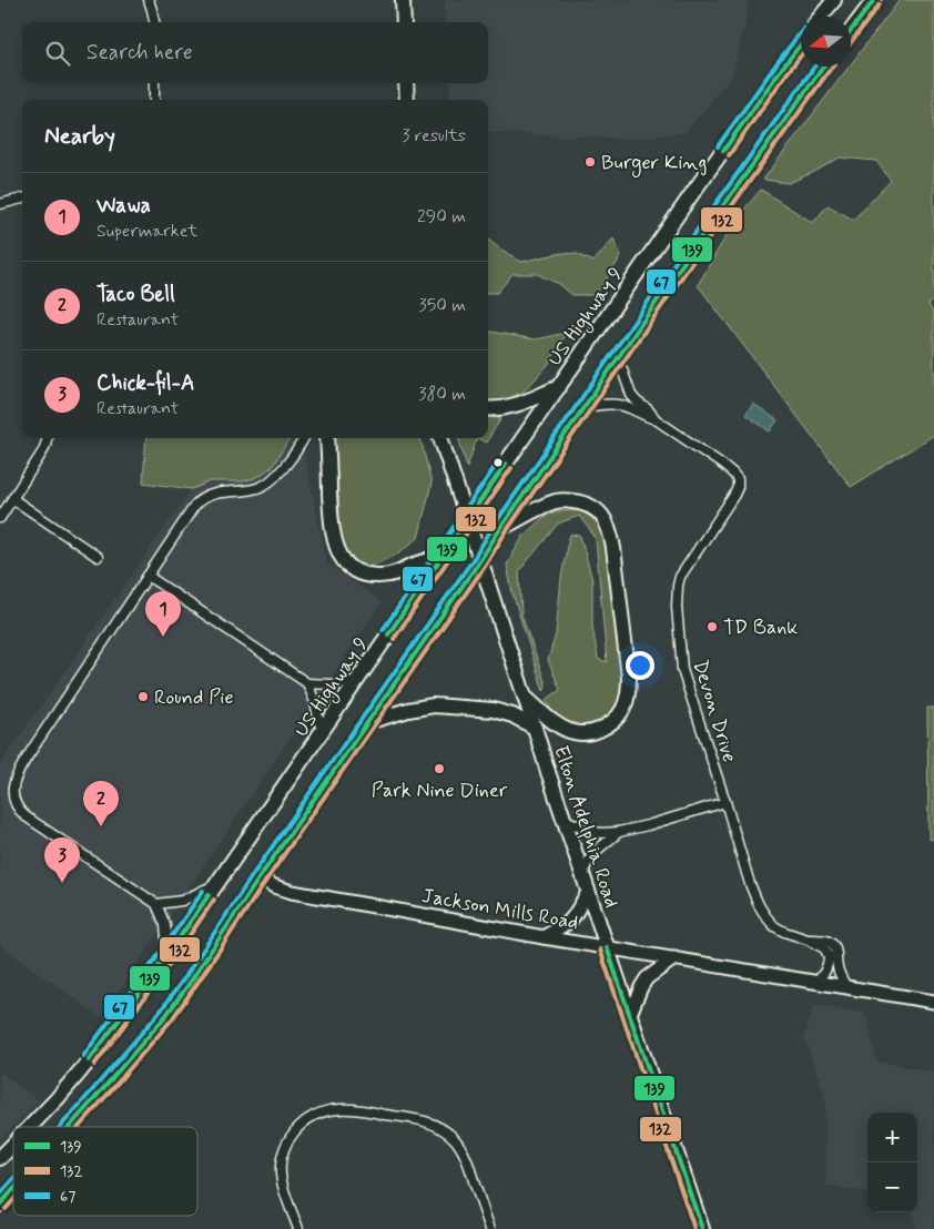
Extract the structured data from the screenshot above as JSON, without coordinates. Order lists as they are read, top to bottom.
{
  "streets": {
    "main road": ["US Highway 9", "Elton Adelphia Road", "Jackson Mills Road"],
    "street": ["Devon Drive"]
  },
  "crossings": [
    ["US Highway 9", "Elton Adelphia Road"],
    ["Devon Drive", "Jackson Mills Road"],
    ["Elton Adelphia Road", "Jackson Mills Road"]
  ],
  "places": [
    "Burger King",
    "TD Bank",
    "Round Pie",
    "Park Nine Diner"
  ],
  "lines": ["transit line 139", "transit line 132", "transit line 67"],
  "legend": ["139", "132", "67"],
  "north": "left",
  "page": {
    "search": "Search here",
    "heading": ["Nearby", "3 results"],
    "list": [
      {
        "mark": "1",
        "name": "Wawa",
        "note": "Supermarket",
        "value": "290 m"
      },
      {
        "mark": "2",
        "name": "Taco Bell",
        "note": "Restaurant",
        "value": "350 m"
      },
      {
        "mark": "3",
        "name": "Chick-fil-A",
        "note": "Restaurant",
        "value": "380 m"
      }
    ],
    "pins": ["1", "2", "3"],
    "map_buttons": ["+", "−"]
  }
}
